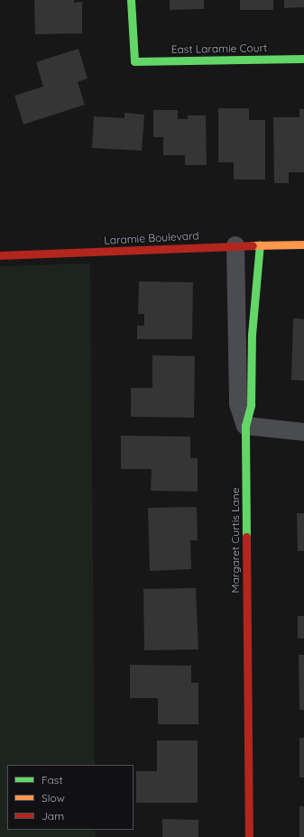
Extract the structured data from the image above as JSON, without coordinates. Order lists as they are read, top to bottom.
{
  "streets": {
    "street": ["East Laramie Court", "Laramie Boulevard", "Margaret Curtis Lane"]
  },
  "crossings": [
    ["Laramie Boulevard", "Margaret Curtis Lane"]
  ],
  "legend": ["Fast", "Slow", "Jam"]
}
